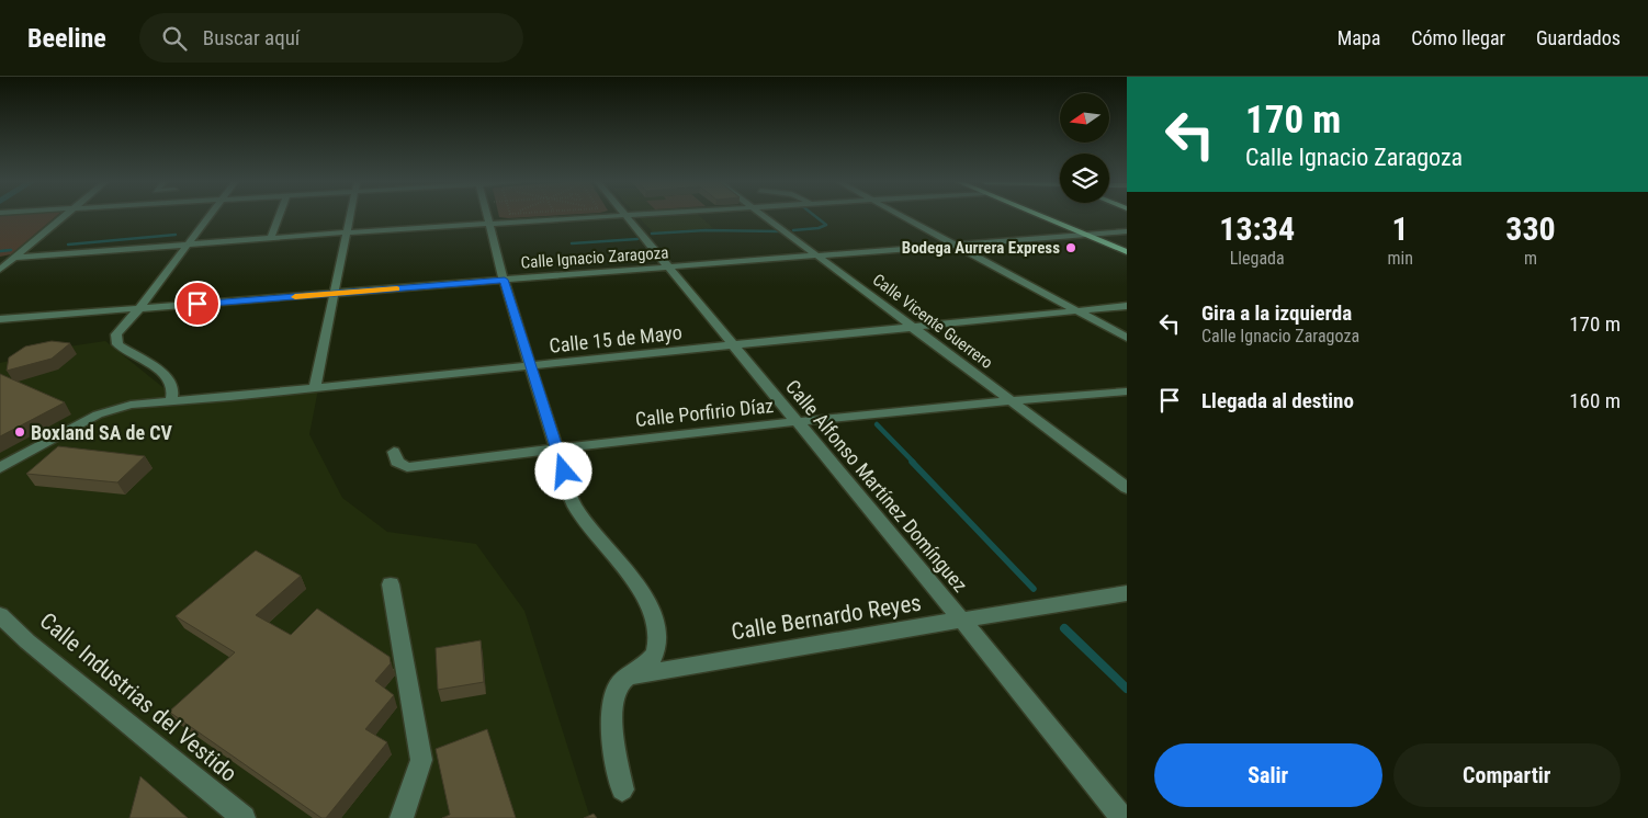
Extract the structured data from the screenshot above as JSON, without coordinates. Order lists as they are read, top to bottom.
{
  "streets": {
    "street": [
      "Calle Ignacio Zaragoza",
      "Calle Vicente Guerrero",
      "Calle 15 de Mayo",
      "Calle Porfirio Díaz",
      "Calle Alfonso Martínez Domínguez",
      "Calle Bernardo Reyes",
      "Calle Industrias del Vestido"
    ]
  },
  "crossings": [
    ["Calle Ignacio Zaragoza", "Calle Vicente Guerrero"],
    ["Calle Ignacio Zaragoza", "Calle Alfonso Martínez Domínguez"],
    ["Calle Vicente Guerrero", "Calle 15 de Mayo"],
    ["Calle Vicente Guerrero", "Calle Porfirio Díaz"],
    ["Calle 15 de Mayo", "Calle Alfonso Martínez Domínguez"],
    ["Calle Porfirio Díaz", "Calle Alfonso Martínez Domínguez"],
    ["Calle Alfonso Martínez Domínguez", "Calle Bernardo Reyes"]
  ],
  "places": ["Bodega Aurrera Express", "Boxland SA de CV"],
  "north": "left",
  "page": {
    "header": "Beeline",
    "search": "Buscar aquí",
    "nav": ["Mapa", "Cómo llegar", "Guardados"],
    "turn": ["170 m", "Calle Ignacio Zaragoza"],
    "eta": [
      "13:34",
      "Llegada",
      "1",
      "min",
      "330",
      "m"
    ],
    "list": [
      {
        "name": "Gira a la izquierda",
        "note": "Calle Ignacio Zaragoza",
        "value": "170 m"
      },
      {
        "name": "Llegada al destino",
        "value": "160 m"
      }
    ],
    "buttons": ["Salir", "Compartir"]
  }
}
